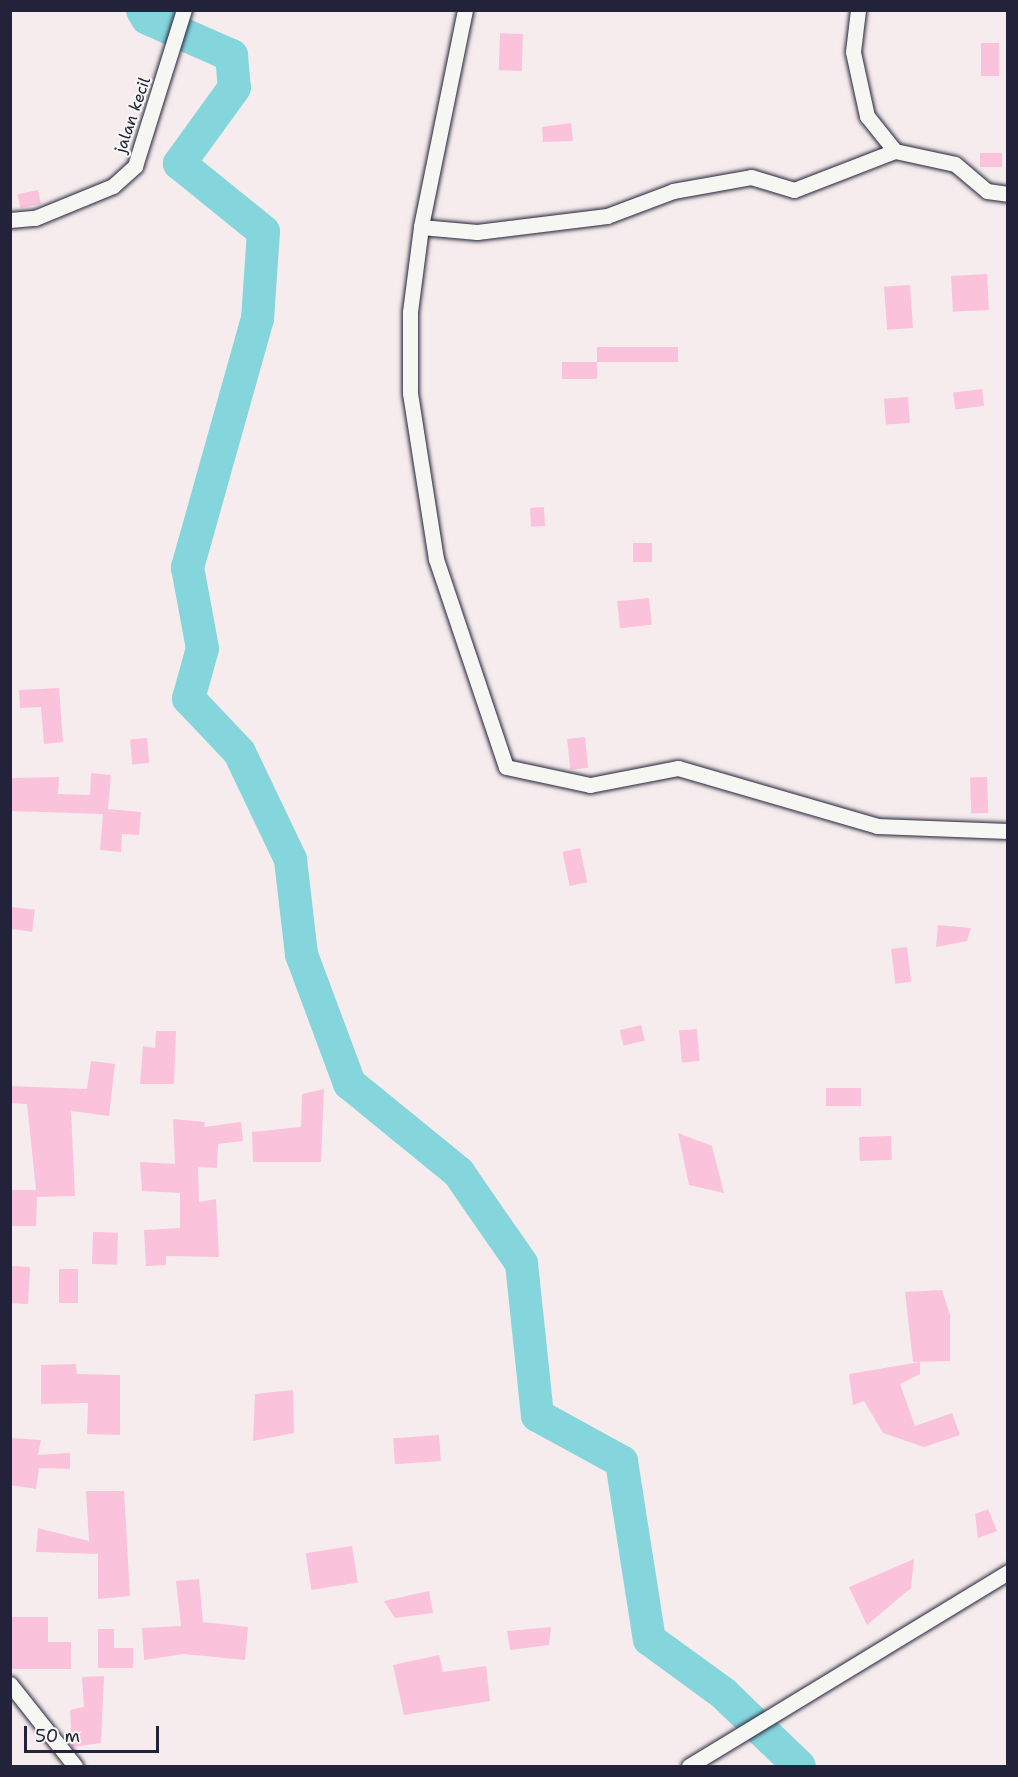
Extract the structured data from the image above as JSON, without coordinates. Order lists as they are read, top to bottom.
{
  "streets": {
    "street": ["jalan kecil"]
  },
  "scale_bar": "50 m"
}
